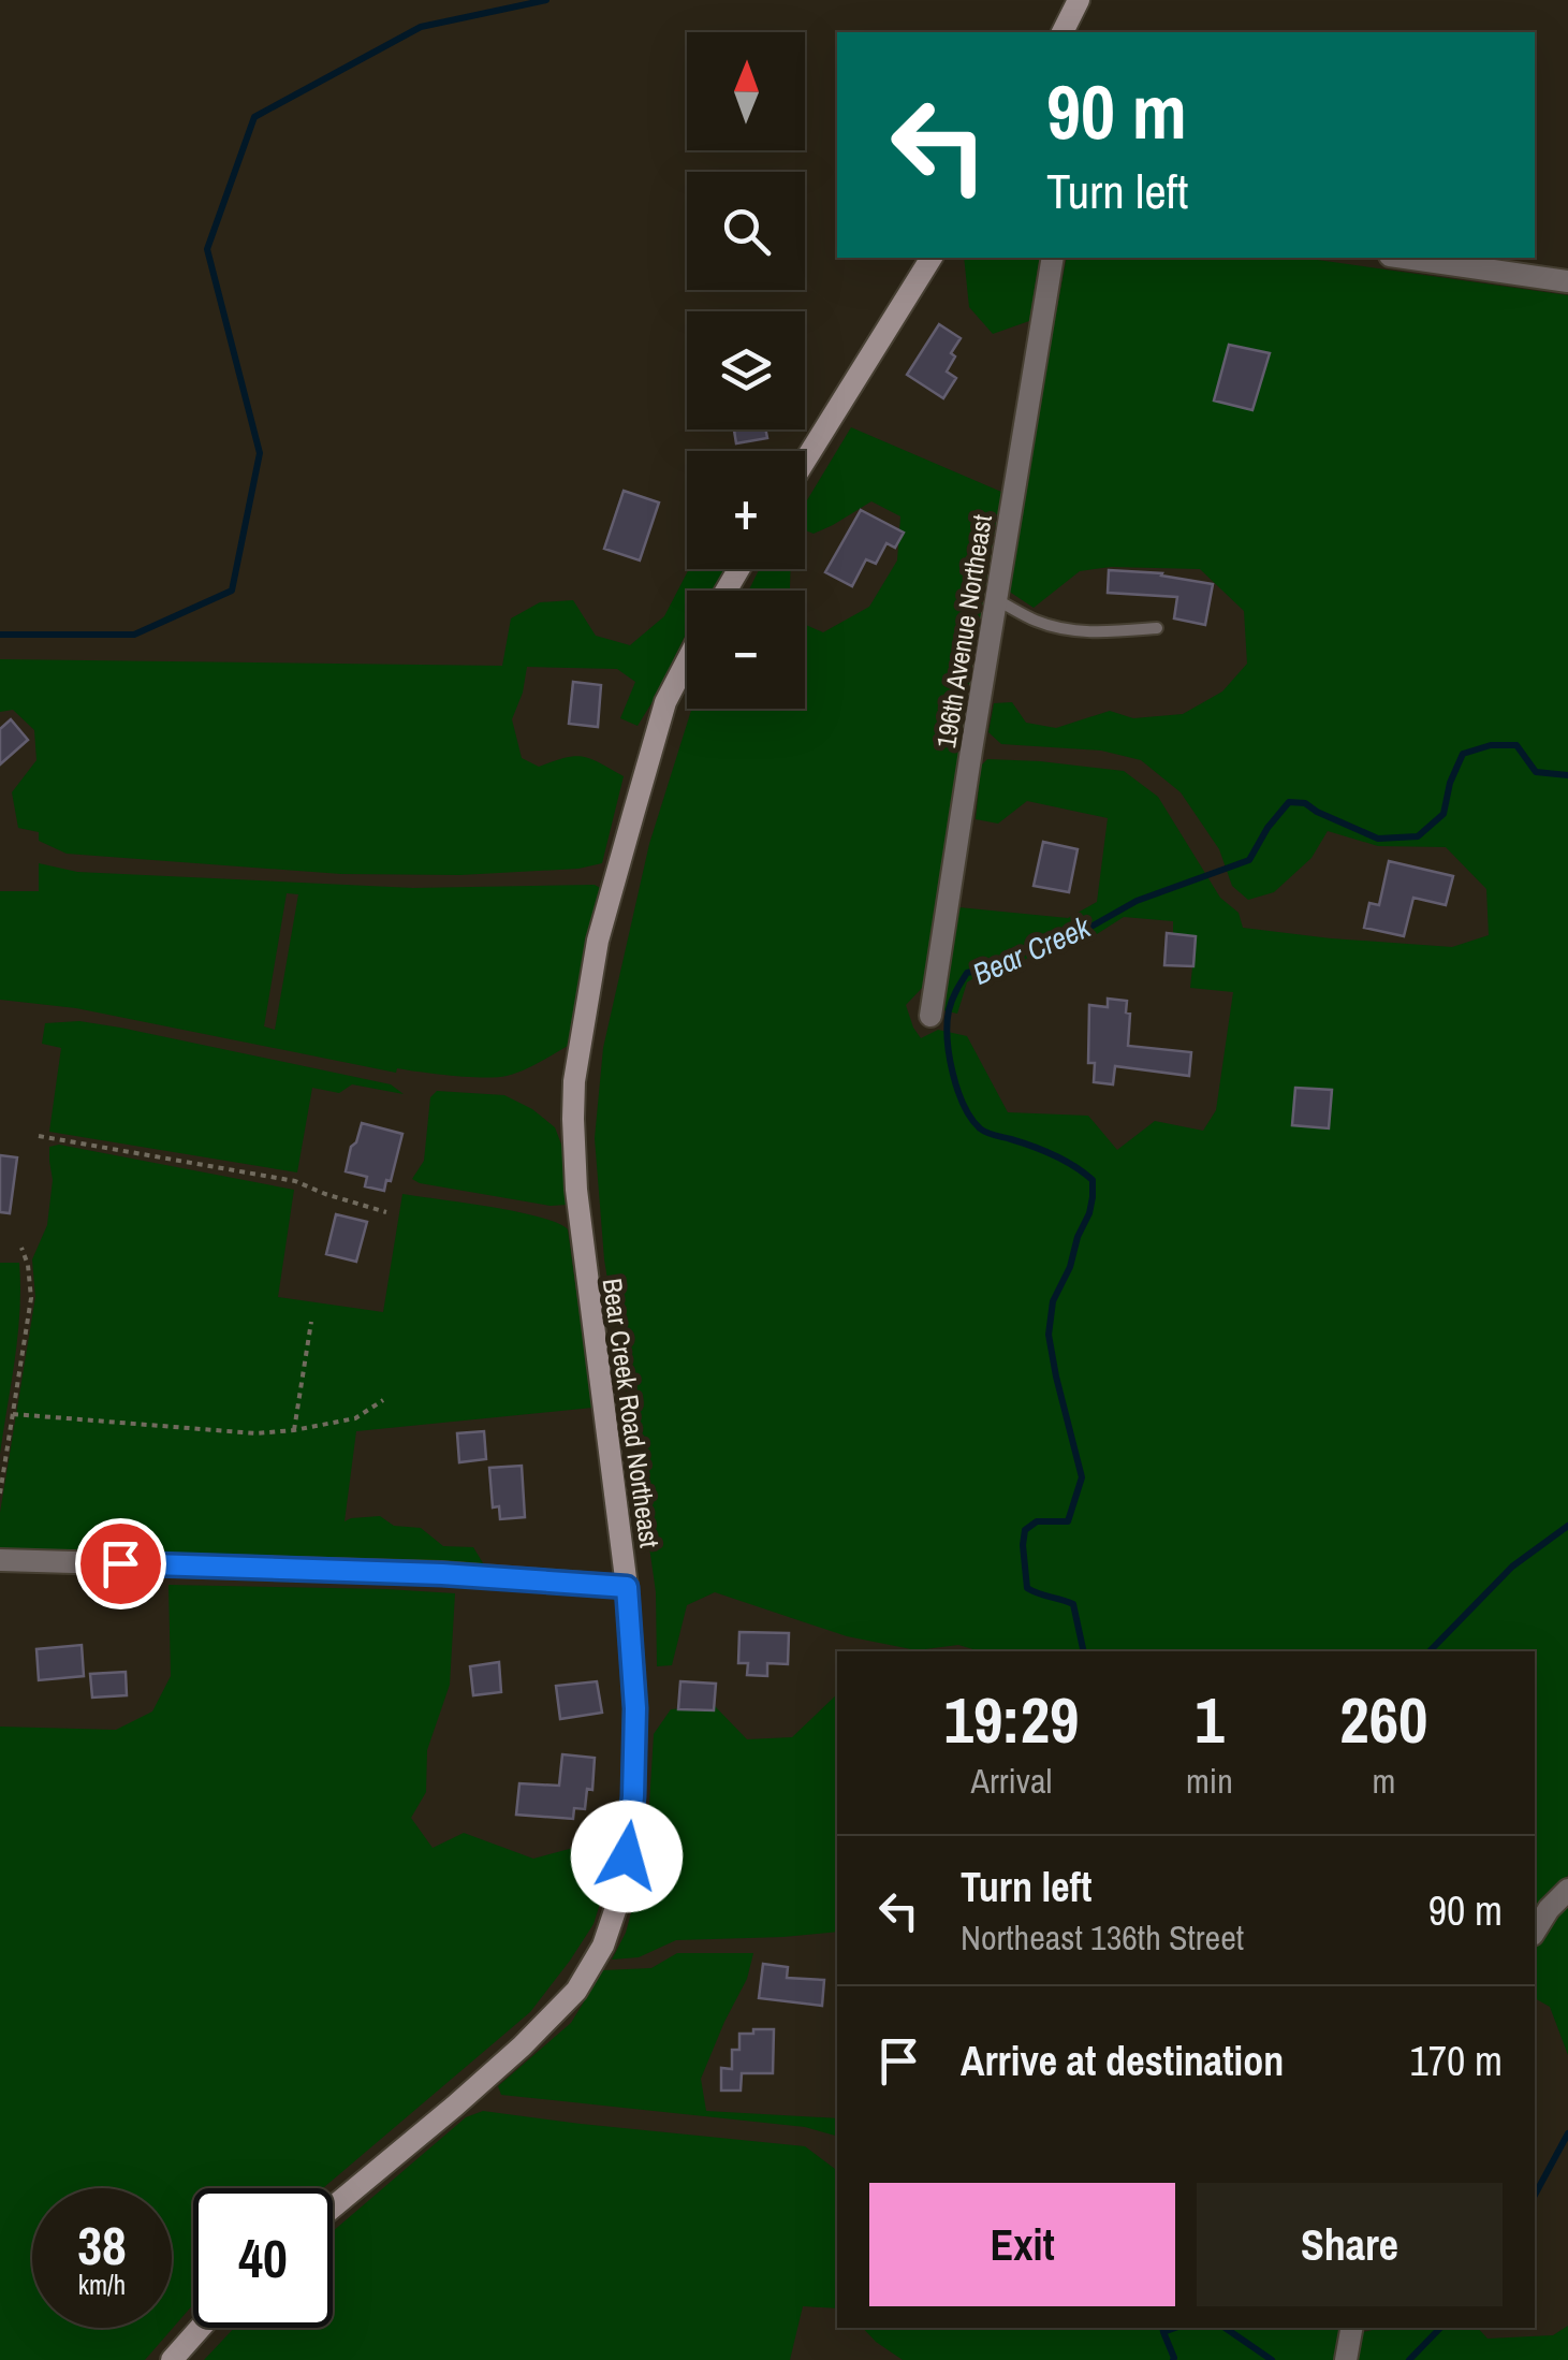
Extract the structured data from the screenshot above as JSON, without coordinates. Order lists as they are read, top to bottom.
{
  "streets": {
    "street": ["196th Avenue Northeast", "Bear Creek Road Northeast"]
  },
  "water": ["Bear Creek"],
  "north": "top",
  "page": {
    "map_buttons": ["+", "−"],
    "turn": ["90 m", "Turn left"],
    "eta": [
      "19:29",
      "Arrival",
      "1",
      "min",
      "260",
      "m"
    ],
    "list": [
      {
        "name": "Turn left",
        "note": "Northeast 136th Street",
        "value": "90 m"
      },
      {
        "name": "Arrive at destination",
        "value": "170 m"
      }
    ],
    "buttons": ["Exit", "Share"],
    "speed": "38 km/h",
    "limit": "40"
  }
}
